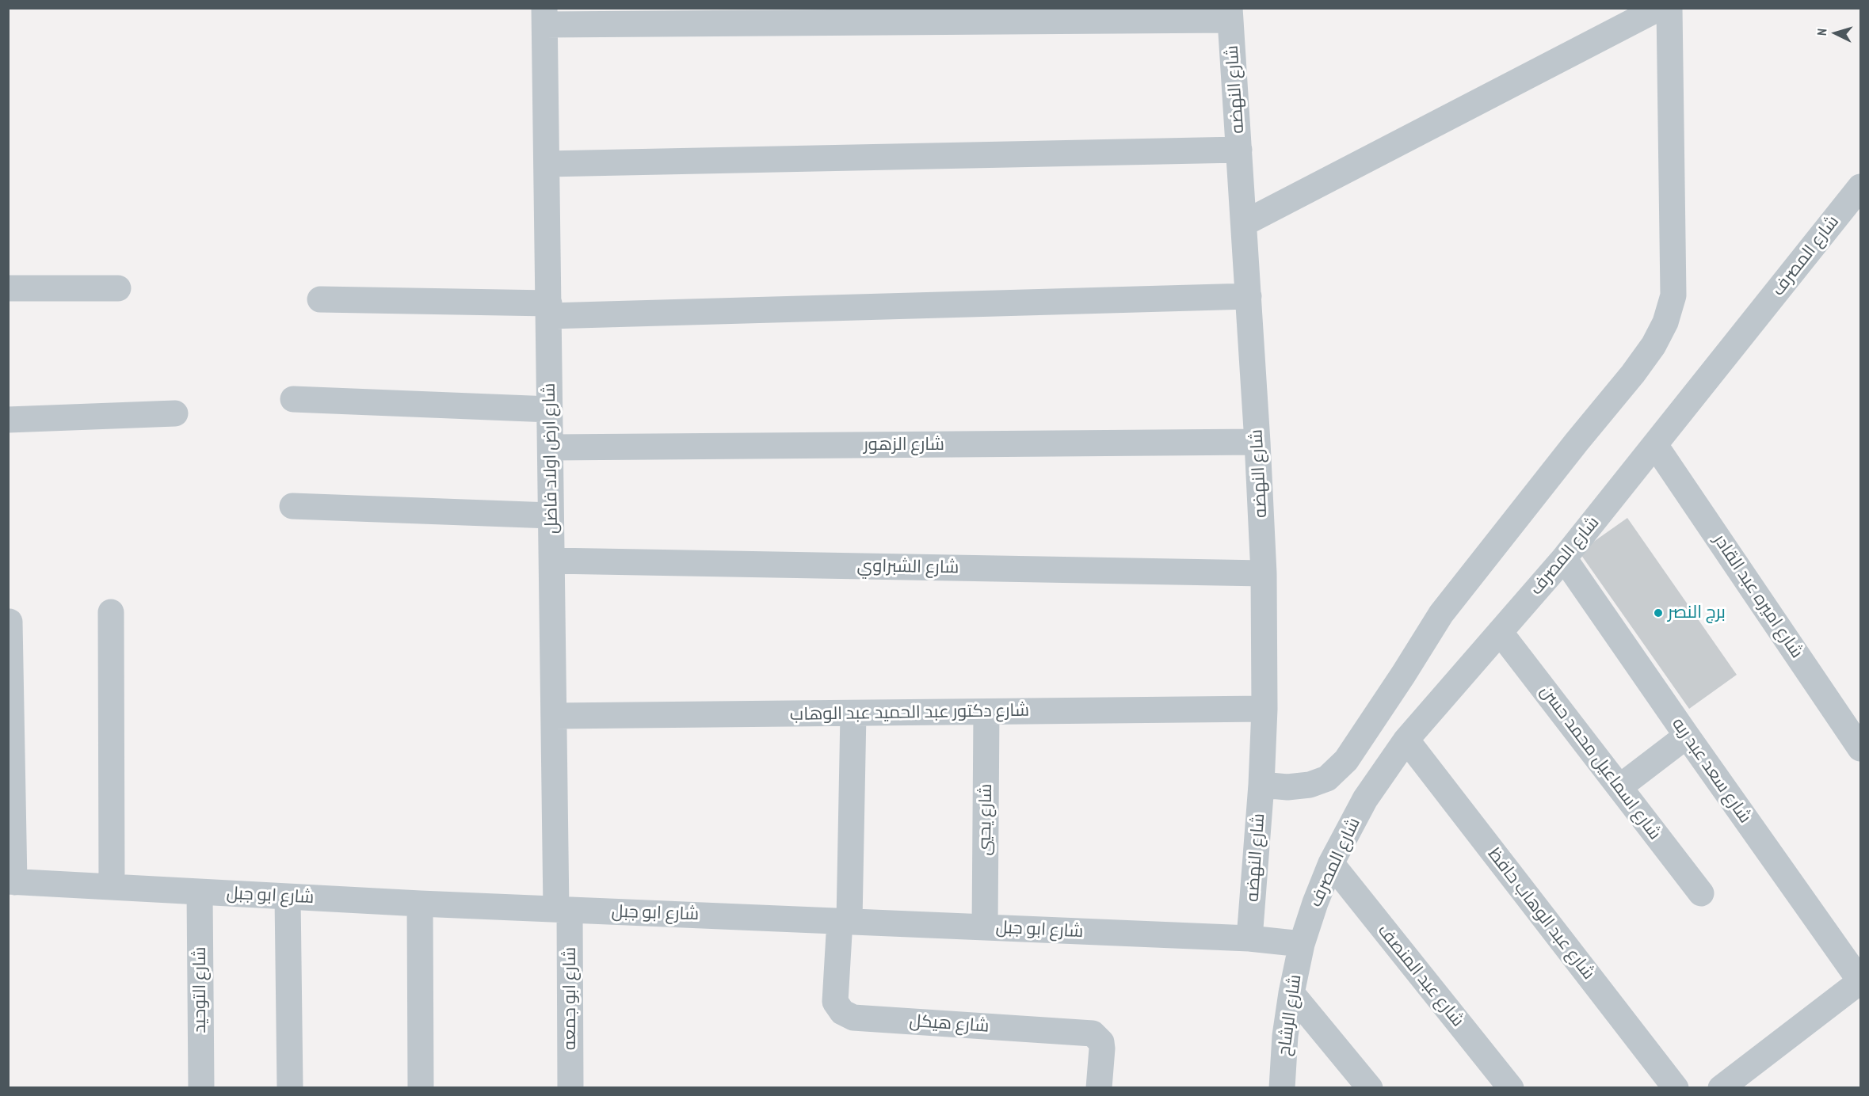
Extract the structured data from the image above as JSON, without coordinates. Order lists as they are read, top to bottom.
{
  "streets": {
    "street": [
      "شارع النهضه",
      "شارع المصرف",
      "شارع الزهور",
      "شارع ارض اولاد فاضل",
      "شارع الشبراوي",
      "شارع اميره عبد القادر",
      "شارع دكتور عبد الحميد عبد الوهاب",
      "شارع اسماعيل محمد حسن",
      "شارع سعد عبد ربه",
      "شارع يحيي",
      "شارع ابو جبل",
      "شارع عبد الوهاب حافظ",
      "شارع عبد المنصف",
      "شارع التوحيد",
      "شارع ابو جمعه",
      "شارع الرشاح",
      "شارع هيكل"
    ]
  },
  "crossings": [
    ["شارع النهضه", "شارع الزهور"],
    ["شارع النهضه", "شارع الشبراوي"],
    ["شارع النهضه", "شارع دكتور عبد الحميد عبد الوهاب"],
    ["شارع النهضه", "شارع ابو جبل"],
    ["شارع المصرف", "شارع اميره عبد القادر"],
    ["شارع المصرف", "شارع اسماعيل محمد حسن"],
    ["شارع المصرف", "شارع سعد عبد ربه"],
    ["شارع المصرف", "شارع ابو جبل"],
    ["شارع المصرف", "شارع عبد الوهاب حافظ"],
    ["شارع المصرف", "شارع عبد المنصف"],
    ["شارع المصرف", "شارع الرشاح"],
    ["شارع الزهور", "شارع ارض اولاد فاضل"],
    ["شارع ارض اولاد فاضل", "شارع الشبراوي"],
    ["شارع ارض اولاد فاضل", "شارع دكتور عبد الحميد عبد الوهاب"],
    ["شارع ارض اولاد فاضل", "شارع ابو جبل"],
    ["شارع ارض اولاد فاضل", "شارع ابو جمعه"],
    ["شارع دكتور عبد الحميد عبد الوهاب", "شارع يحيي"],
    ["شارع يحيي", "شارع ابو جبل"],
    ["شارع ابو جبل", "شارع التوحيد"],
    ["شارع ابو جبل", "شارع ابو جمعه"],
    ["شارع ابو جبل", "شارع الرشاح"],
    ["شارع ابو جبل", "شارع هيكل"]
  ],
  "places": ["برج النصر"],
  "north": "left"
}
